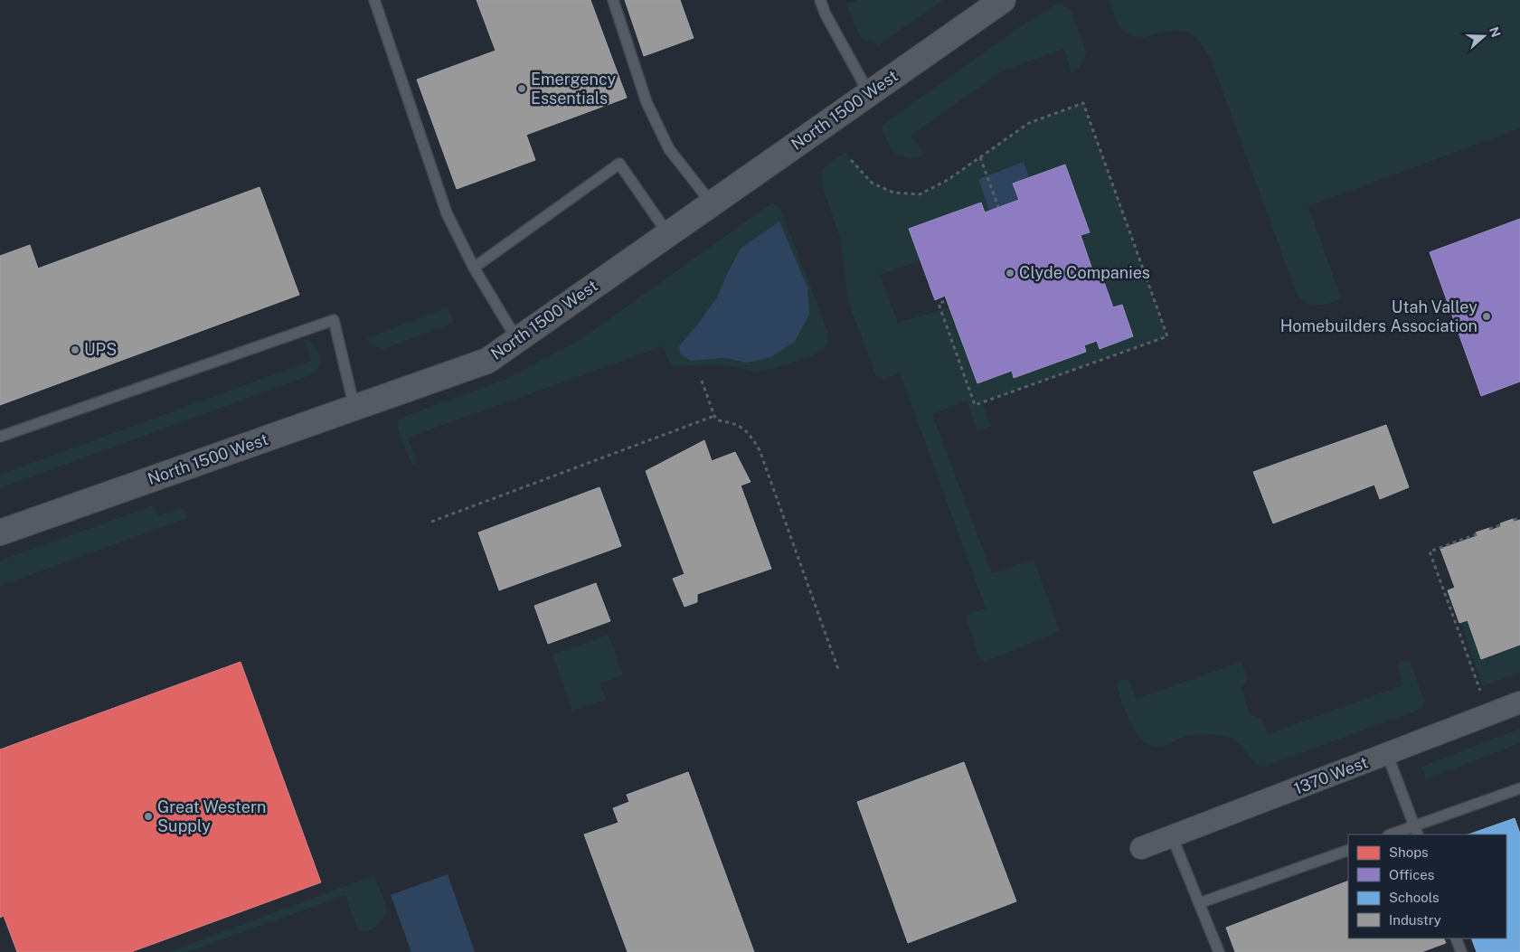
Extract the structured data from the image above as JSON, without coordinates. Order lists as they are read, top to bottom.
{
  "streets": {
    "street": ["North 1500 West", "1370 West"]
  },
  "places": [
    "Emergency Essentials",
    "Clyde Companies",
    "Utah Valley Homebuilders Association",
    "UPS",
    "Great Western Supply"
  ],
  "legend": [
    "Shops",
    "Offices",
    "Schools",
    "Industry"
  ],
  "north": "right"
}
